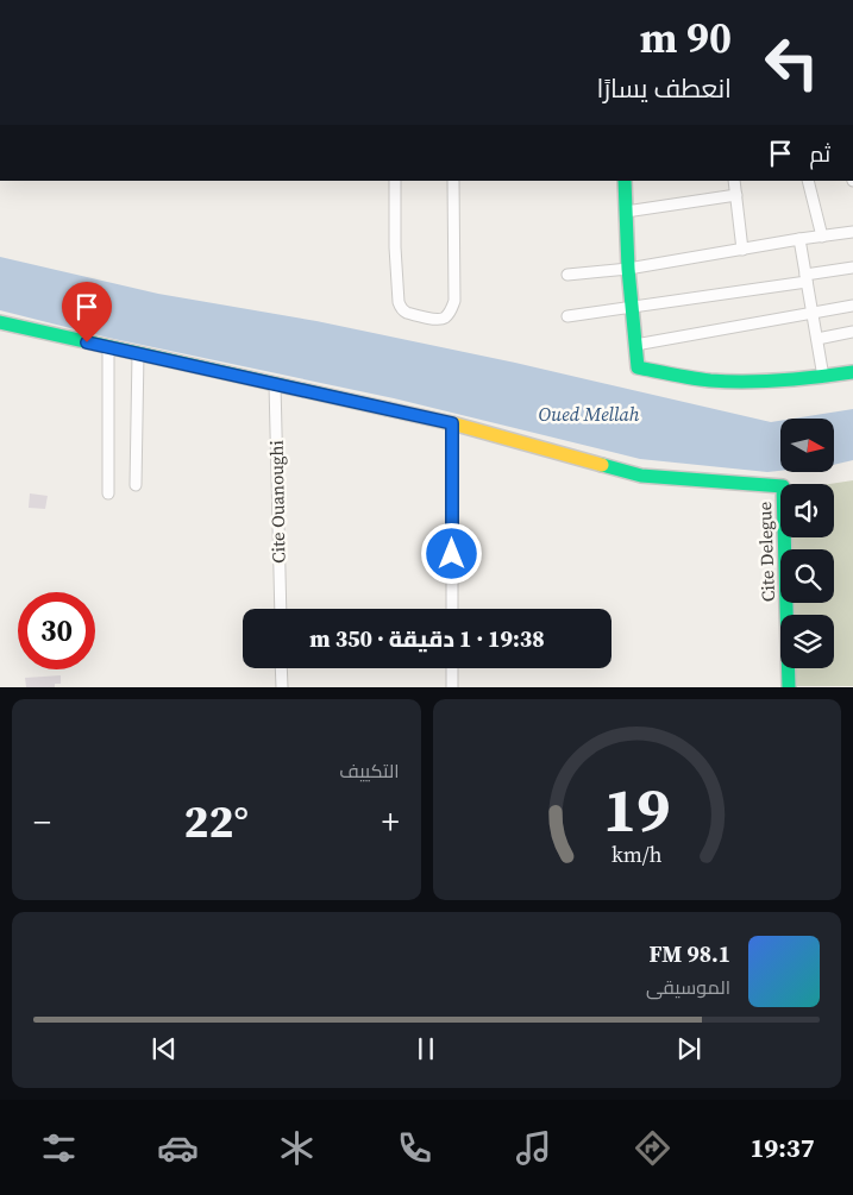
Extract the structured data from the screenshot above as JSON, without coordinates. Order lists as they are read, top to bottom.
{
  "streets": {
    "street": ["Cite Ouanoughi", "Cite Delegue"]
  },
  "water": ["Oued Mellah"],
  "north": "right",
  "page": {
    "turn": ["90 m", "انعطف يسارًا"],
    "then": "ثم",
    "limit": "30",
    "trip": "19:38 · 1 دقيقة · 350 m",
    "tile": "التكييف",
    "heat": ["−", "22°", "+"],
    "song": ["98.1 FM", "الموسيقى"],
    "tabs": "19:37",
    "gauge": ["19", "km/h"]
  }
}
